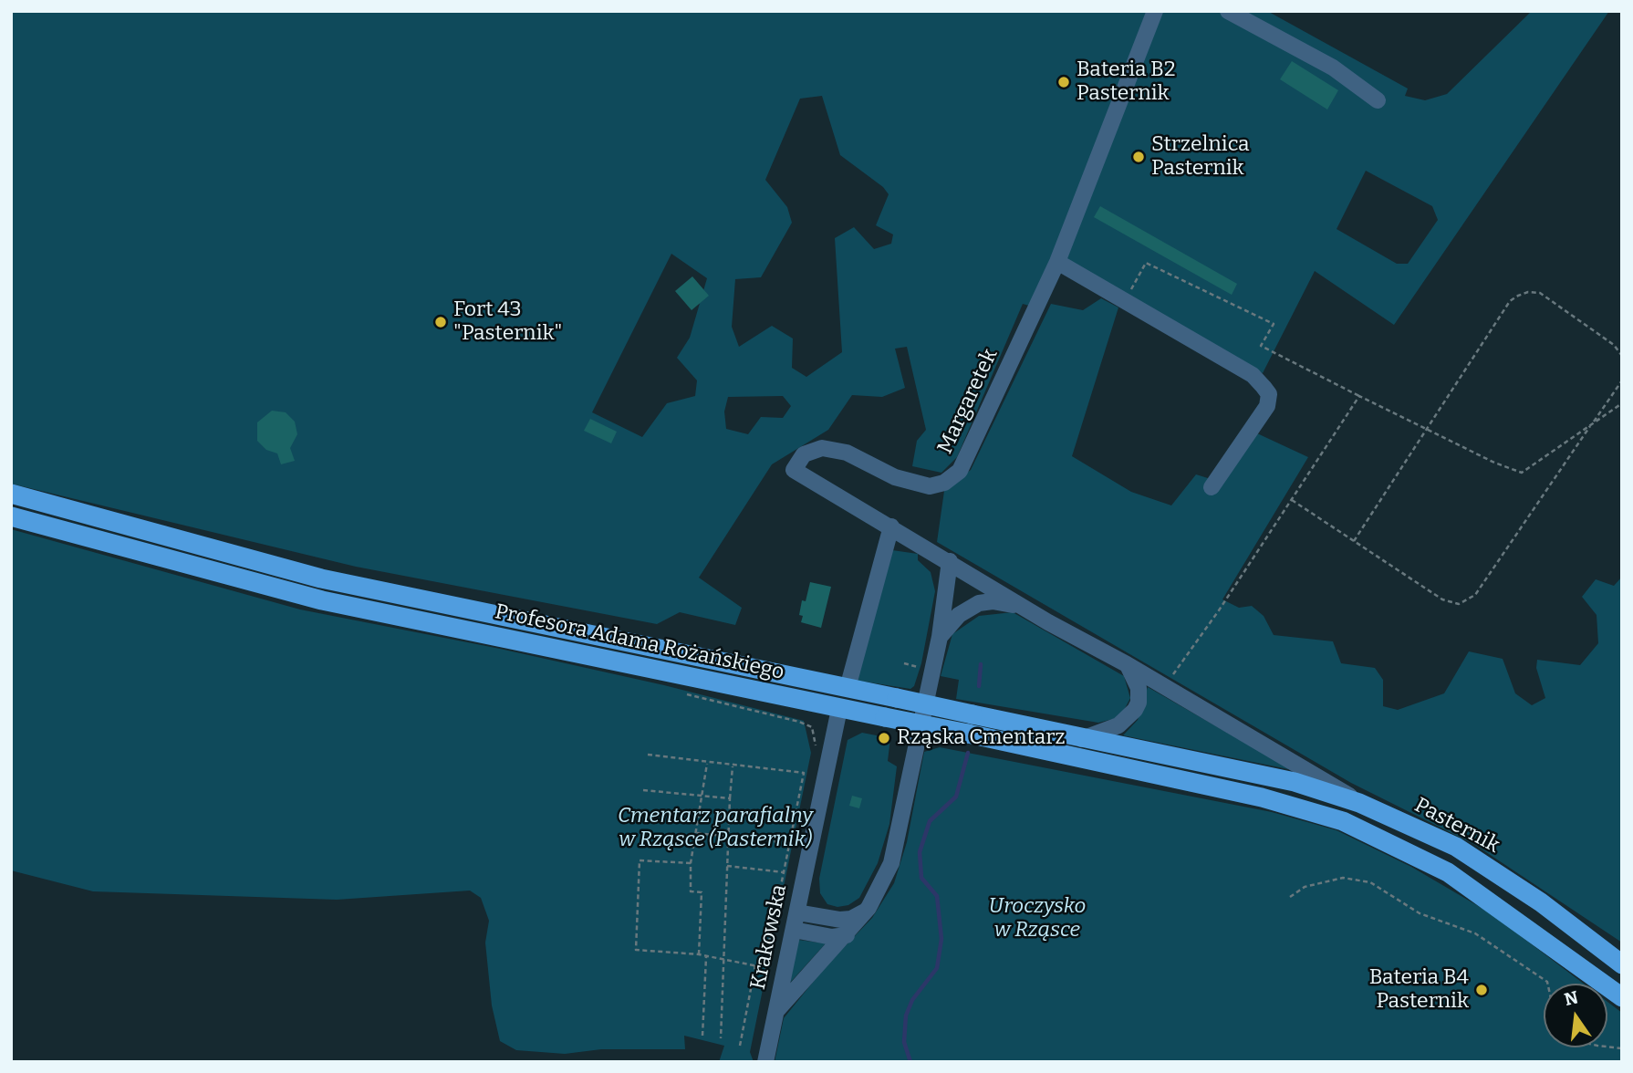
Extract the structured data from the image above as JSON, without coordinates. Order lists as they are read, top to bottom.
{
  "streets": {
    "main road": ["Profesora Adama Rożańskiego", "Pasternik"],
    "street": ["Margaretek", "Krakowska"]
  },
  "crossings": [
    ["Margaretek", "Pasternik"],
    ["Profesora Adama Rożańskiego", "Pasternik"],
    ["Profesora Adama Rożańskiego", "Krakowska"]
  ],
  "parks": ["Cmentarz parafialny w Rząsce (Pasternik)", "Uroczysko w Rząsce"],
  "places": [
    "Bateria B2 Pasternik",
    "Strzelnica Pasternik",
    "Fort 43 \"Pasternik\"",
    "Rząska Cmentarz",
    "Bateria B4 Pasternik"
  ],
  "north": "top"
}
